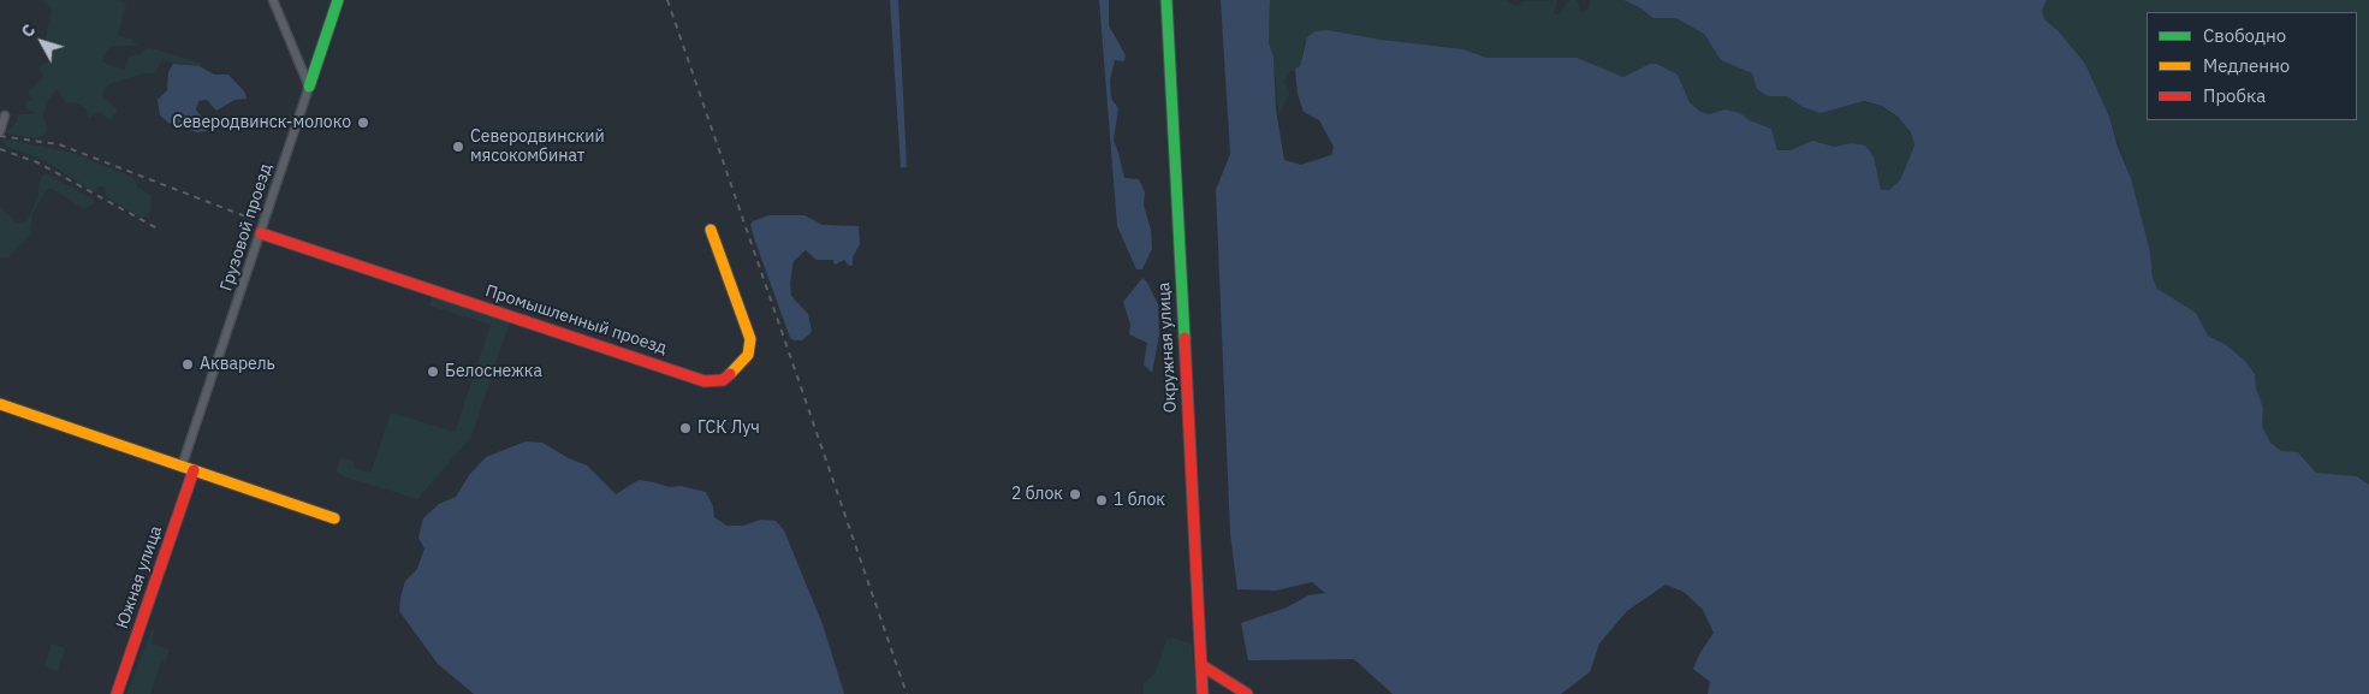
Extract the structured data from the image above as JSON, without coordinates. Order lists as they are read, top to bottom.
{
  "streets": {
    "main road": ["Промышленный проезд", "Окружная улица", "Южная улица"],
    "street": ["Грузовой проезд"]
  },
  "crossings": [
    ["Грузовой проезд", "Промышленный проезд"]
  ],
  "places": [
    "Северодвинск-молоко",
    "Северодвинский мясокомбинат",
    "Акварель",
    "Белоснежка",
    "ГСК Луч",
    "2 блок",
    "1 блок"
  ],
  "legend": ["Свободно", "Медленно", "Пробка"],
  "north": "top left"
}
